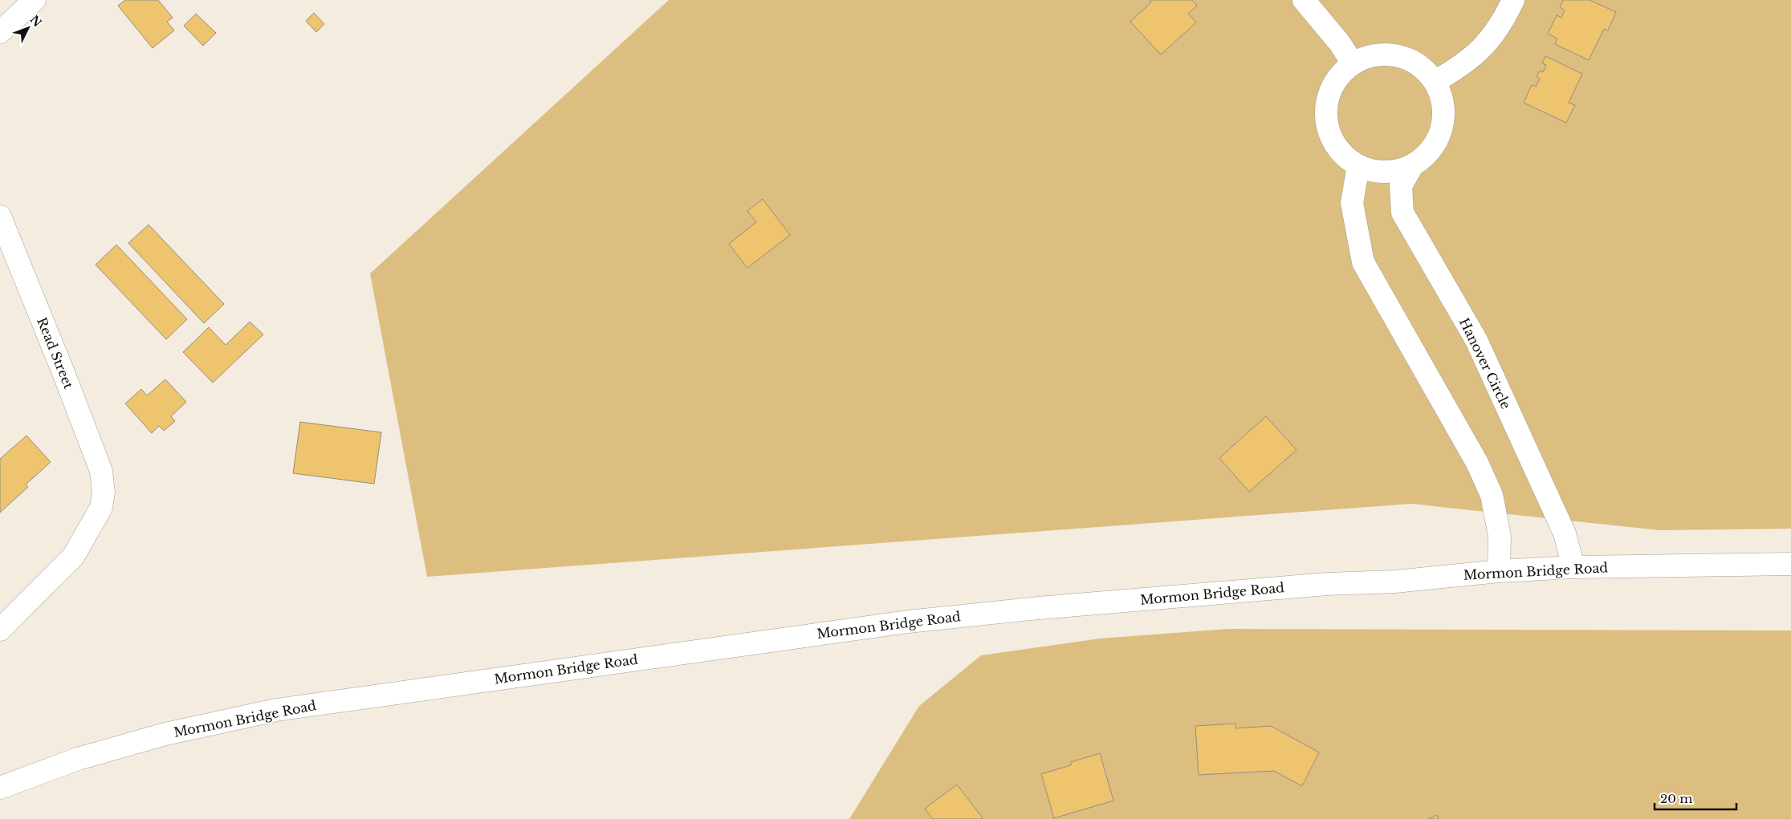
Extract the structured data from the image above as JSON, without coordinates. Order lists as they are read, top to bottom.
{
  "streets": {
    "street": ["Read Street", "Hanover Circle", "Mormon Bridge Road"]
  },
  "crossings": [
    ["Hanover Circle", "Mormon Bridge Road"]
  ],
  "scale_bar": "20 m",
  "north": "top right"
}
